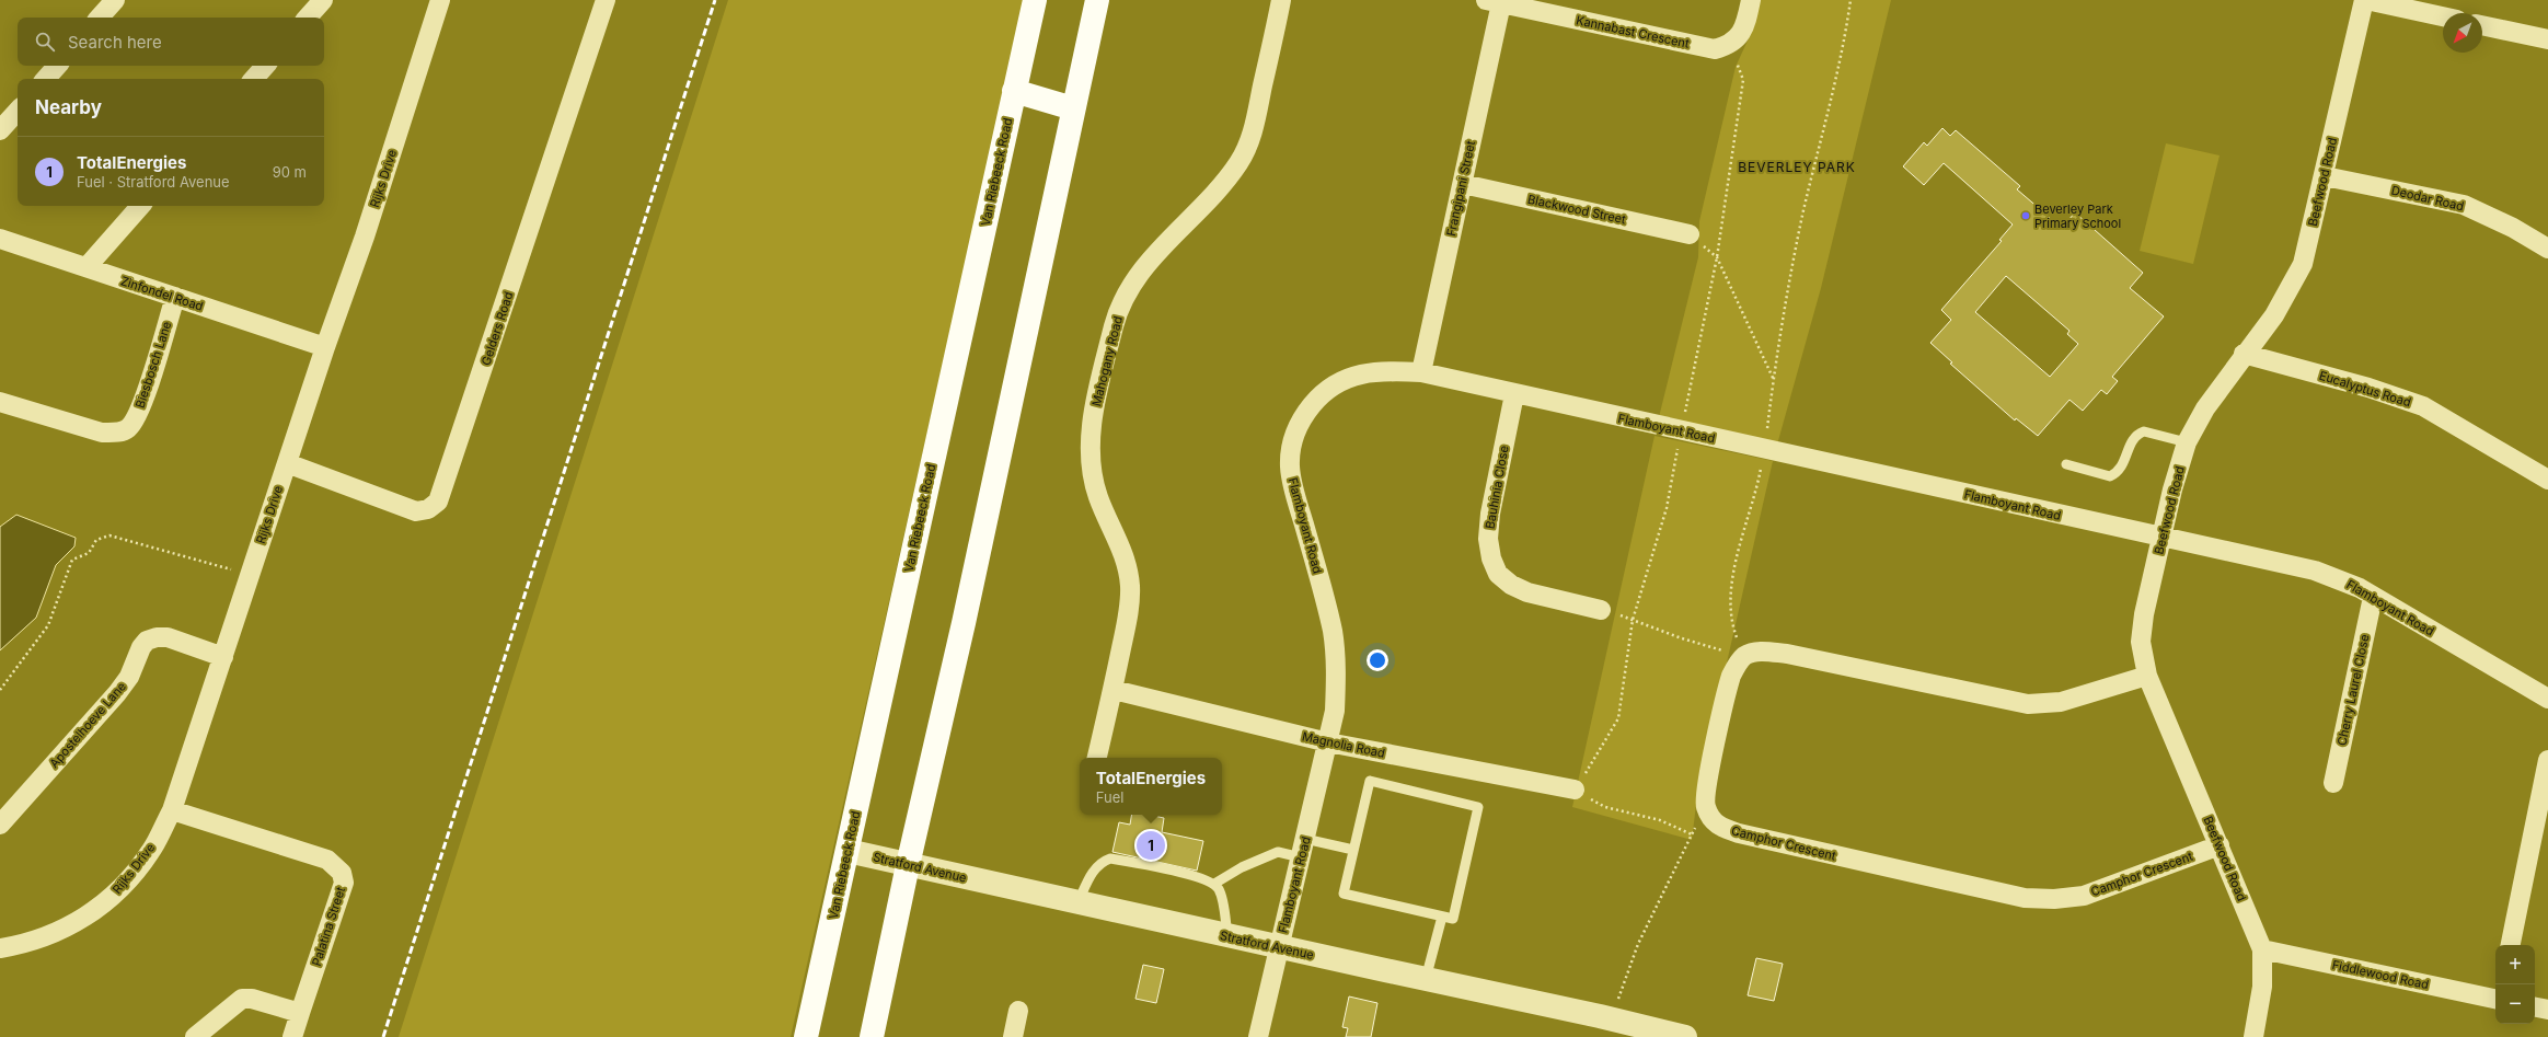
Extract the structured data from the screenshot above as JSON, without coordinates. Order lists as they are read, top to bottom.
{
  "streets": {
    "main road": ["Van Riebeeck Road"],
    "street": [
      "Kannabast Crescent",
      "Rijks Drive",
      "Beefwood Road",
      "Frangipani Street",
      "Deodar Road",
      "Blackwood Street",
      "Zinfondel Road",
      "Gelders Road",
      "Mahogany Road",
      "Biesbosch Lane",
      "Eucalyptus Road",
      "Flamboyant Road",
      "Bauhinia Close",
      "Cherry Laurel Close",
      "Apostelhoeve Lane",
      "Magnolia Road",
      "Camphor Crescent",
      "Stratford Avenue",
      "Palatina Street",
      "Fiddlewood Road"
    ]
  },
  "crossings": [
    ["Kannabast Crescent", "Frangipani Street"],
    ["Van Riebeeck Road", "Stratford Avenue"],
    ["Rijks Drive", "Zinfondel Road"],
    ["Rijks Drive", "Gelders Road"],
    ["Rijks Drive", "Apostelhoeve Lane"],
    ["Rijks Drive", "Palatina Street"],
    ["Beefwood Road", "Deodar Road"],
    ["Beefwood Road", "Eucalyptus Road"],
    ["Beefwood Road", "Flamboyant Road"],
    ["Beefwood Road", "Camphor Crescent"],
    ["Beefwood Road", "Fiddlewood Road"],
    ["Frangipani Street", "Blackwood Street"],
    ["Frangipani Street", "Flamboyant Road"],
    ["Zinfondel Road", "Biesbosch Lane"],
    ["Mahogany Road", "Magnolia Road"],
    ["Flamboyant Road", "Bauhinia Close"],
    ["Flamboyant Road", "Cherry Laurel Close"],
    ["Flamboyant Road", "Magnolia Road"],
    ["Flamboyant Road", "Stratford Avenue"]
  ],
  "districts": ["BEVERLEY PARK"],
  "places": ["Beverley Park Primary School"],
  "north": "bottom left",
  "page": {
    "search": "Search here",
    "heading": "Nearby",
    "list": [
      {
        "mark": "1",
        "name": "TotalEnergies",
        "note": "Fuel · Stratford Avenue",
        "value": "90 m"
      }
    ],
    "popup": ["TotalEnergies", "Fuel"],
    "pins": "1",
    "map_buttons": ["+", "−"]
  }
}
